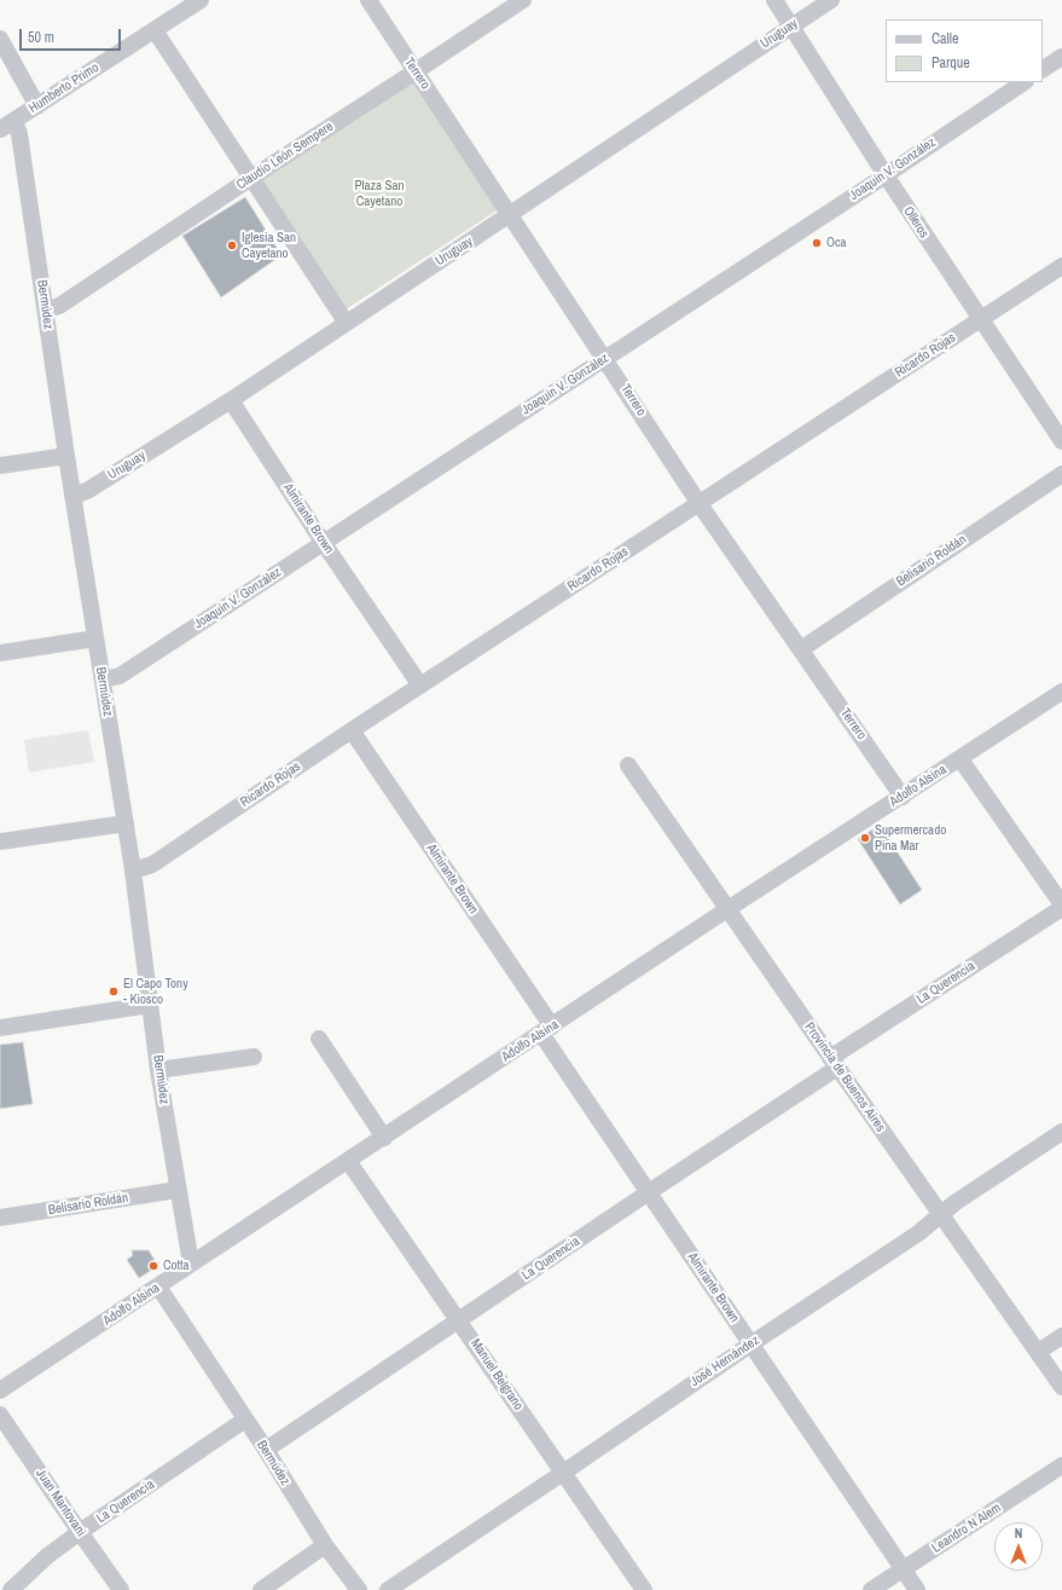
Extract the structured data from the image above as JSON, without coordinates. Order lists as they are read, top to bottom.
{
  "streets": {
    "street": [
      "Uruguay",
      "Terrero",
      "Humberto Primo",
      "Claudio León Sempere",
      "Joaquín V. González",
      "Olleros",
      "Bermúdez",
      "Ricardo Rojas",
      "Almirante Brown",
      "Belisario Roldán",
      "Adolfo Alsina",
      "La Querencia",
      "Provincia de Buenos Aires",
      "José Hernández",
      "Manuel Belgrano",
      "Juan Mantovani",
      "Leandro N Alem"
    ]
  },
  "crossings": [
    ["Uruguay", "Terrero"],
    ["Uruguay", "Olleros"],
    ["Uruguay", "Bermúdez"],
    ["Uruguay", "Almirante Brown"],
    ["Terrero", "Claudio León Sempere"],
    ["Terrero", "Joaquín V. González"],
    ["Terrero", "Ricardo Rojas"],
    ["Terrero", "Belisario Roldán"],
    ["Terrero", "Adolfo Alsina"],
    ["Humberto Primo", "Bermúdez"],
    ["Claudio León Sempere", "Bermúdez"],
    ["Joaquín V. González", "Olleros"],
    ["Joaquín V. González", "Bermúdez"],
    ["Joaquín V. González", "Almirante Brown"],
    ["Olleros", "Ricardo Rojas"],
    ["Bermúdez", "Ricardo Rojas"],
    ["Bermúdez", "Belisario Roldán"],
    ["Bermúdez", "Adolfo Alsina"],
    ["Bermúdez", "La Querencia"],
    ["Ricardo Rojas", "Almirante Brown"],
    ["Almirante Brown", "Adolfo Alsina"],
    ["Almirante Brown", "La Querencia"],
    ["Almirante Brown", "José Hernández"],
    ["Almirante Brown", "Leandro N Alem"],
    ["Adolfo Alsina", "Provincia de Buenos Aires"],
    ["Adolfo Alsina", "Manuel Belgrano"],
    ["La Querencia", "Provincia de Buenos Aires"],
    ["La Querencia", "Manuel Belgrano"],
    ["La Querencia", "Juan Mantovani"],
    ["Provincia de Buenos Aires", "José Hernández"],
    ["José Hernández", "Manuel Belgrano"]
  ],
  "parks": ["Plaza San Cayetano"],
  "places": [
    "Oca",
    "Iglesia San Cayetano",
    "Supermercado Pina Mar",
    "El Capo Tony - Kiosco",
    "Cotta"
  ],
  "legend": ["Calle", "Parque"],
  "scale_bar": "50 m",
  "north": "top"
}
